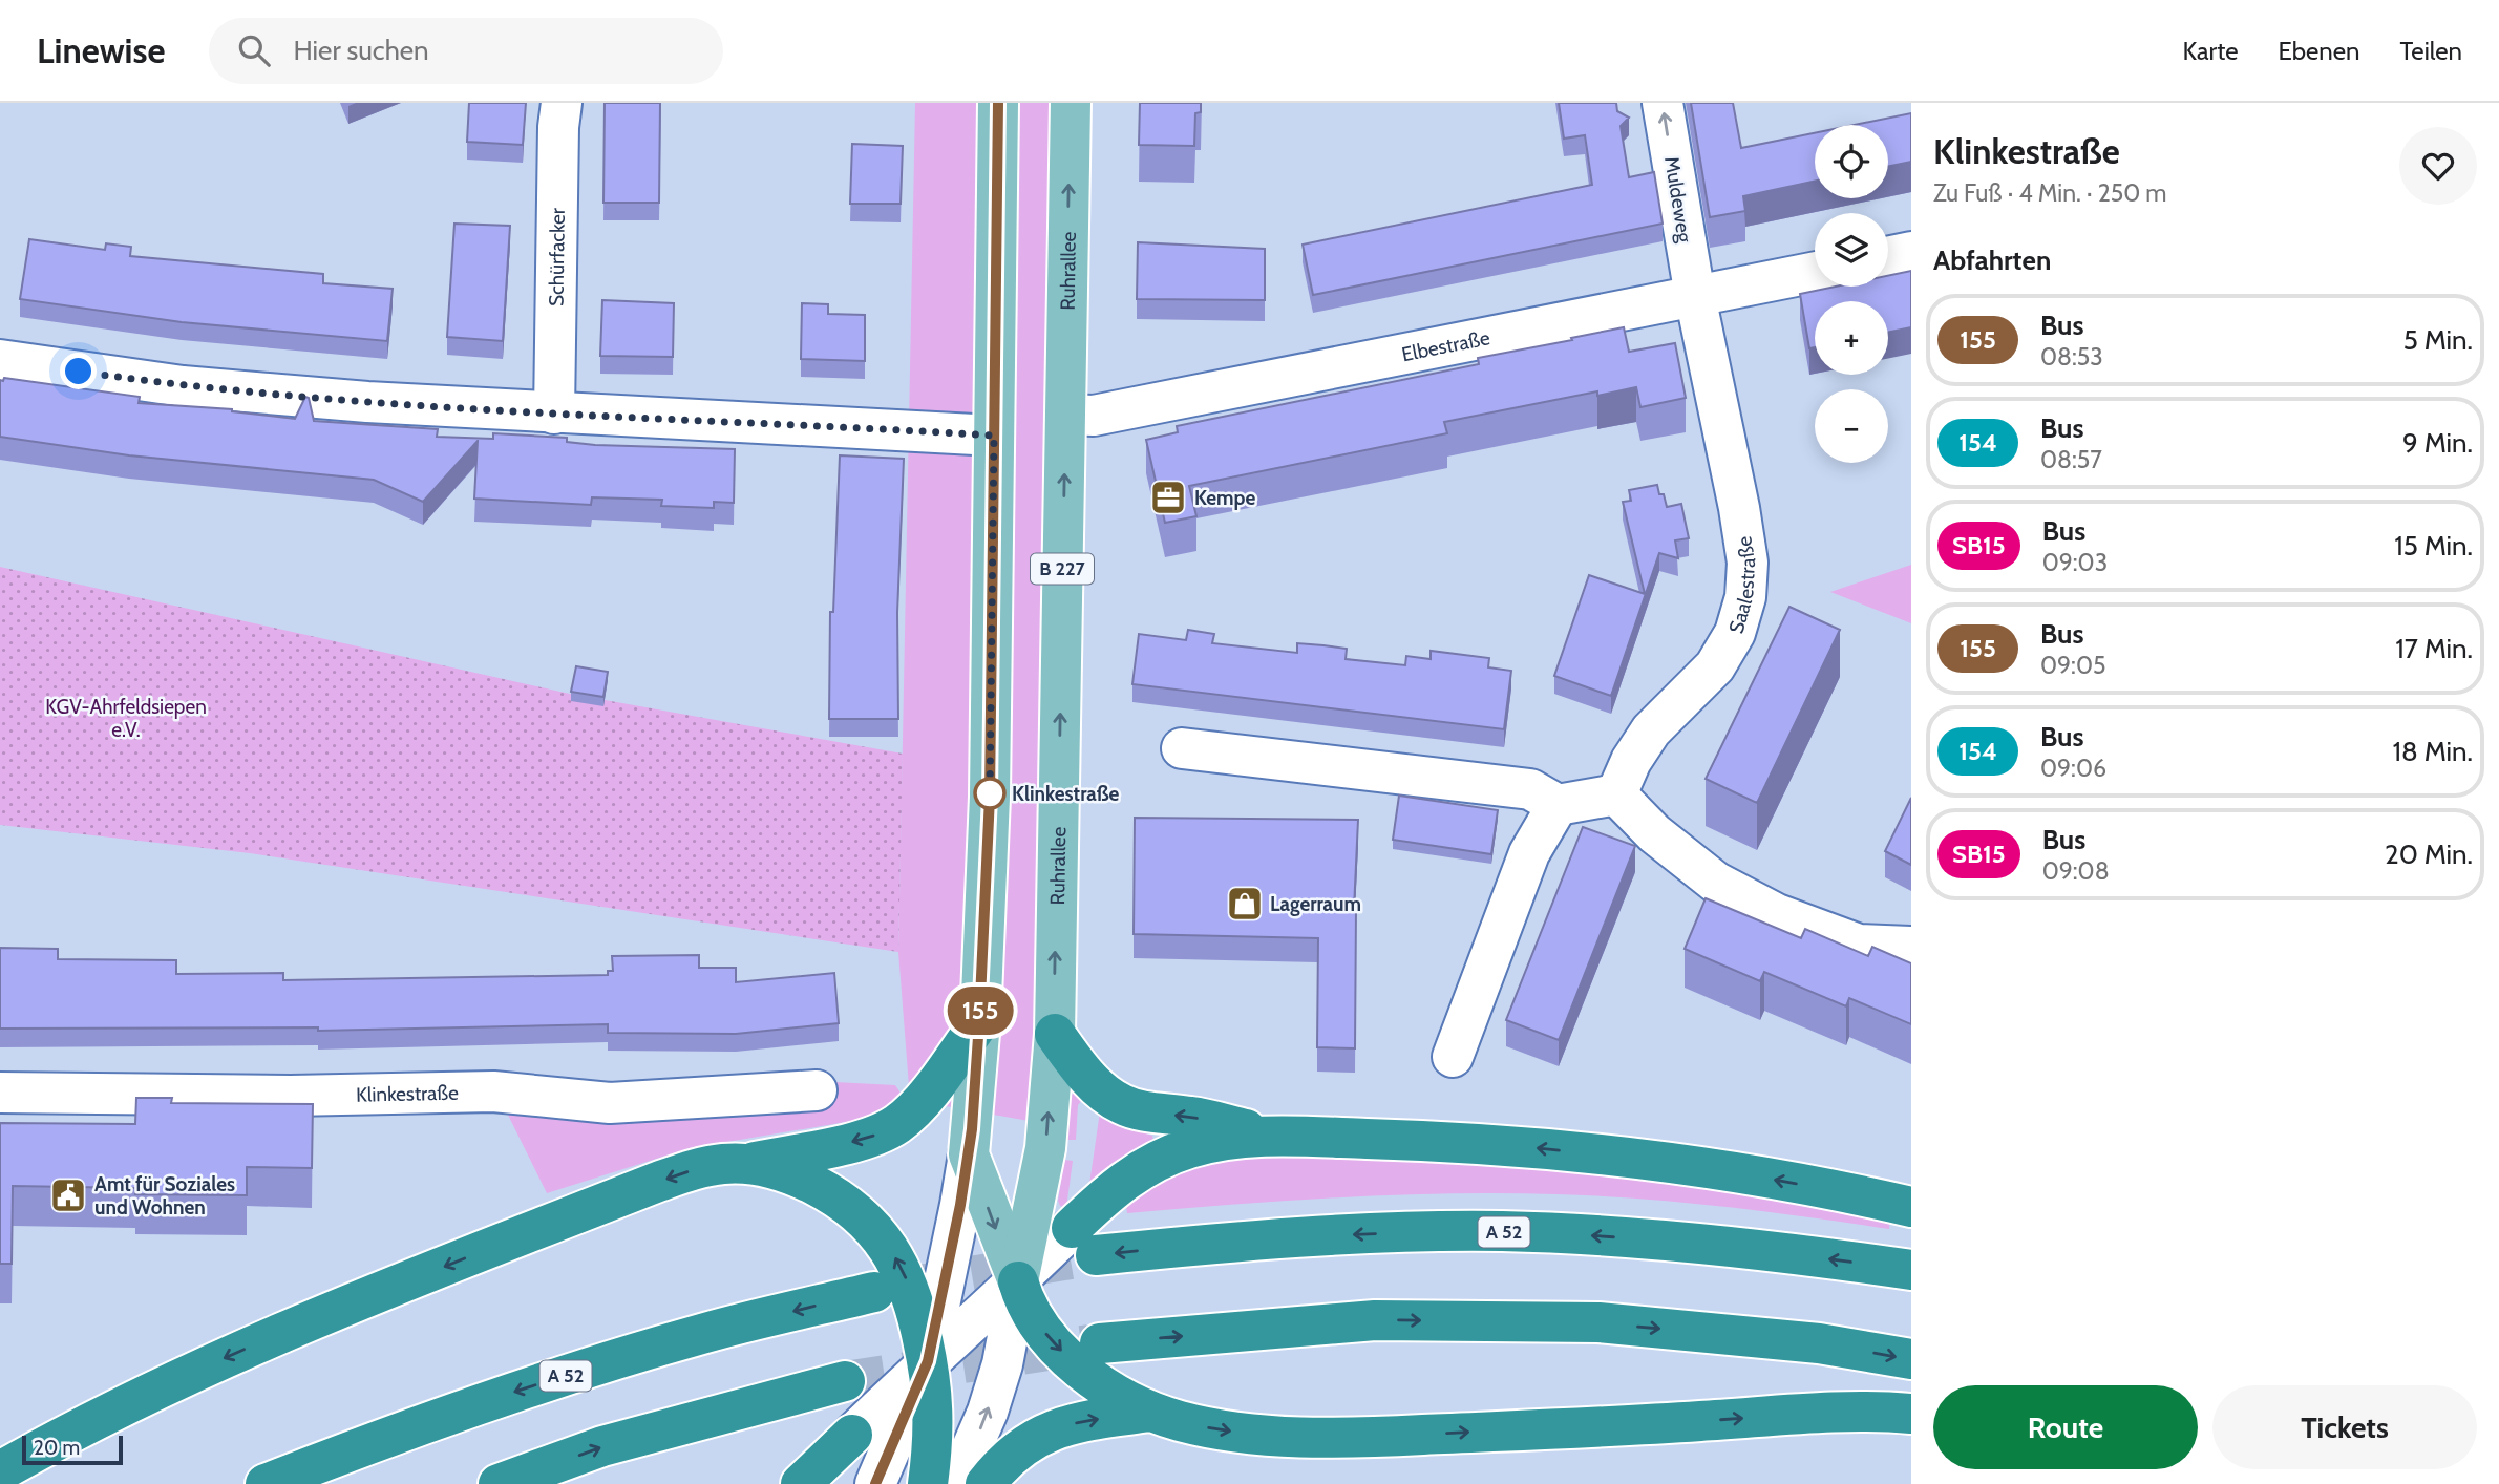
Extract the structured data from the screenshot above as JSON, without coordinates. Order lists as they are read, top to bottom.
{
  "streets": {
    "highway": ["A 52"],
    "main road": ["Ruhrallee", "B 227"],
    "street": [
      "Muldeweg",
      "Schürfacker",
      "Elbestraße",
      "Saalestraße",
      "Klinkestraße"
    ]
  },
  "crossings": [
    ["Muldeweg", "Elbestraße"],
    ["Muldeweg", "Saalestraße"],
    ["Ruhrallee", "Elbestraße"],
    ["Elbestraße", "Saalestraße"]
  ],
  "one_way": ["Muldeweg"],
  "parks": ["KGV-Ahrfeldsiepen e.V."],
  "places": {
    "office": ["Kempe"],
    "other": ["Klinkestraße"],
    "shop": ["Lagerraum"],
    "public building": ["Amt für Soziales und Wohnen"]
  },
  "lines": ["bus line 155"],
  "scale_bar": "20 m",
  "page": {
    "header": "Linewise",
    "search": "Hier suchen",
    "nav": ["Karte", "Ebenen", "Teilen"],
    "on_map": "155",
    "heading": [
      ["Klinkestraße", "Zu Fuß · 4 Min. · 250 m"],
      "Abfahrten"
    ],
    "map_buttons": ["+", "−"],
    "list": [
      {
        "mark": "155",
        "name": "Bus",
        "note": "08:53",
        "value": "5 Min."
      },
      {
        "mark": "154",
        "name": "Bus",
        "note": "08:57",
        "value": "9 Min."
      },
      {
        "mark": "SB15",
        "name": "Bus",
        "note": "09:03",
        "value": "15 Min."
      },
      {
        "mark": "155",
        "name": "Bus",
        "note": "09:05",
        "value": "17 Min."
      },
      {
        "mark": "154",
        "name": "Bus",
        "note": "09:06",
        "value": "18 Min."
      },
      {
        "mark": "SB15",
        "name": "Bus",
        "note": "09:08",
        "value": "20 Min."
      }
    ],
    "buttons": ["Route", "Tickets"],
    "scale": "20 m"
  }
}
